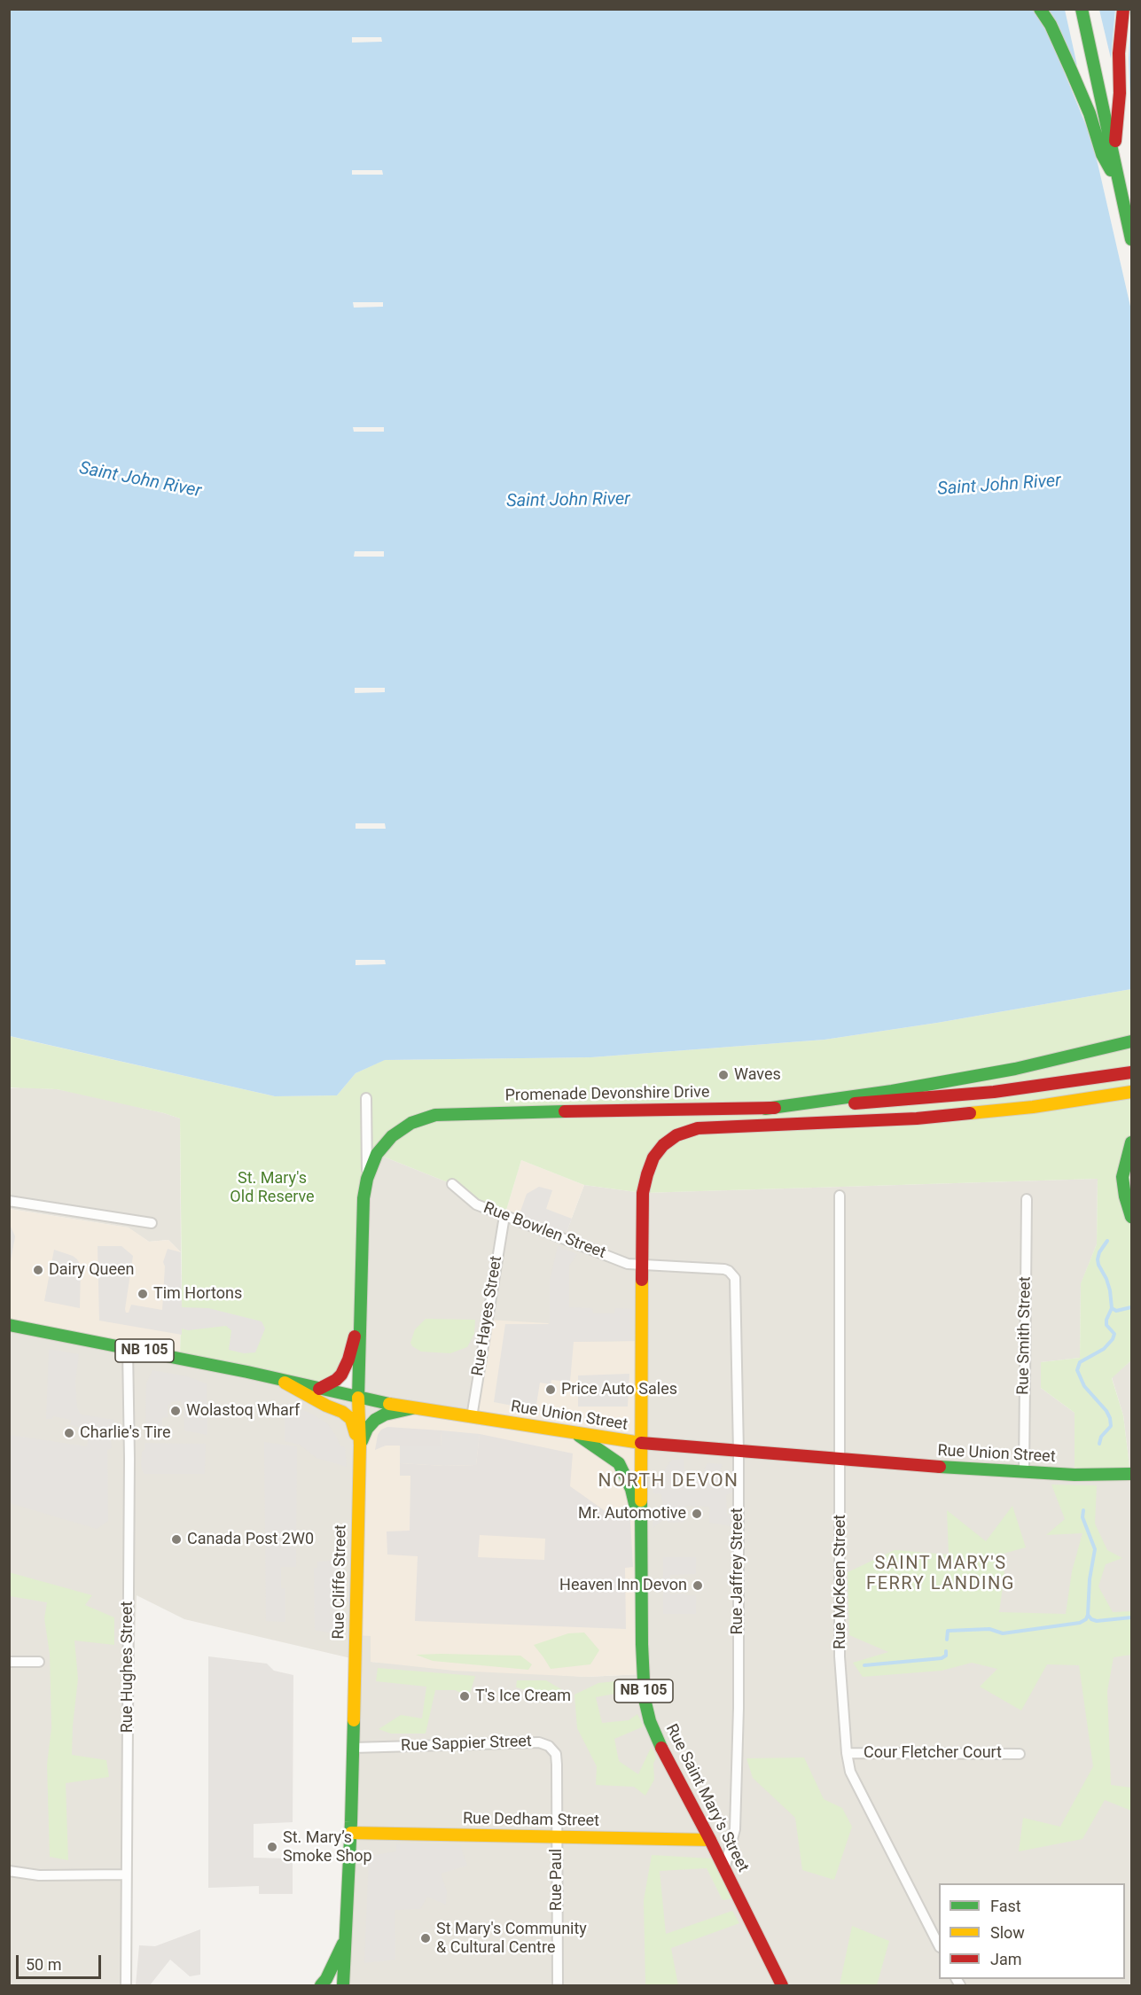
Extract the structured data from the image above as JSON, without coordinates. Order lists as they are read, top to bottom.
{
  "streets": {
    "main road": [
      "Promenade Devonshire Drive",
      "NB 105",
      "Rue Union Street",
      "Rue Cliffe Street",
      "Rue Saint Mary's Street",
      "Rue Dedham Street"
    ],
    "street": [
      "Rue Bowlen Street",
      "Rue Hayes Street",
      "Rue Smith Street",
      "Rue Jaffrey Street",
      "Rue McKeen Street",
      "Rue Hughes Street",
      "Rue Sappier Street",
      "Cour Fletcher Court",
      "Rue Paul"
    ]
  },
  "crossings": [
    ["Promenade Devonshire Drive", "Rue Cliffe Street"],
    ["Rue Bowlen Street", "Rue Hayes Street"],
    ["Rue Bowlen Street", "Rue Jaffrey Street"],
    ["Rue Bowlen Street", "Rue Saint Mary's Street"],
    ["Rue Hayes Street", "Rue Union Street"],
    ["Rue Smith Street", "Rue Union Street"],
    ["Rue Union Street", "Rue Jaffrey Street"],
    ["Rue Union Street", "Rue Cliffe Street"],
    ["Rue Union Street", "Rue McKeen Street"],
    ["Rue Union Street", "Rue Hughes Street"],
    ["Rue Union Street", "Rue Saint Mary's Street"],
    ["Rue Jaffrey Street", "Rue Saint Mary's Street"],
    ["Rue Cliffe Street", "Rue Sappier Street"],
    ["Rue Cliffe Street", "Rue Dedham Street"],
    ["Rue McKeen Street", "Cour Fletcher Court"],
    ["Rue Sappier Street", "Rue Dedham Street"],
    ["Rue Sappier Street", "Rue Paul"],
    ["Rue Saint Mary's Street", "Rue Dedham Street"],
    ["Rue Dedham Street", "Rue Paul"]
  ],
  "districts": ["NORTH DEVON", "SAINT MARY'S FERRY LANDING"],
  "water": ["Saint John River"],
  "parks": ["St. Mary's Old Reserve"],
  "places": [
    "Waves",
    "Dairy Queen",
    "Tim Hortons",
    "Price Auto Sales",
    "Wolastoq Wharf",
    "Charlie's Tire",
    "Mr. Automotive",
    "Canada Post 2W0",
    "Heaven Inn Devon",
    "T's Ice Cream",
    "St. Mary’s Smoke Shop",
    "St Mary's Community & Cultural Centre"
  ],
  "legend": ["Fast", "Slow", "Jam"],
  "scale_bar": "50 m"
}
